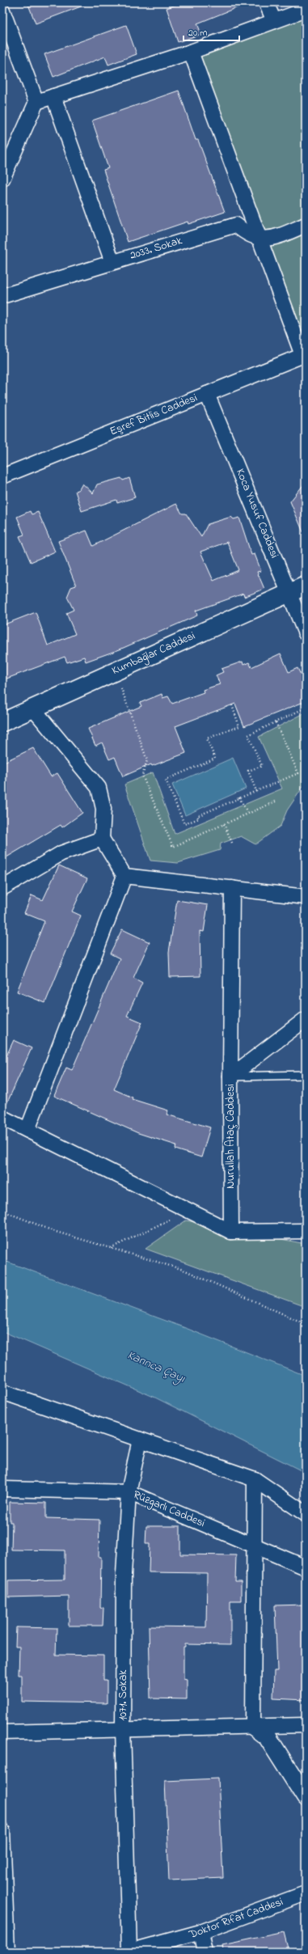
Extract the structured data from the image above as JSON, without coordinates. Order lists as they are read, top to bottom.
{
  "streets": {
    "main road": ["Kumbağlar Caddesi"],
    "street": [
      "2033. Sokak",
      "Eşref Bitlis Caddesi",
      "Koca Yusuf Caddesi",
      "Nurullah Ataç Caddesi",
      "Rüzgarlı Caddesi",
      "1071. Sokak",
      "Doktor Rıfat Caddesi"
    ]
  },
  "crossings": [
    ["Eşref Bitlis Caddesi", "Koca Yusuf Caddesi"],
    ["Koca Yusuf Caddesi", "Kumbağlar Caddesi"],
    ["Rüzgarlı Caddesi", "1071. Sokak"],
    ["1071. Sokak", "Doktor Rıfat Caddesi"]
  ],
  "water": ["Karınca Çayı"],
  "scale_bar": "20 m"
}
